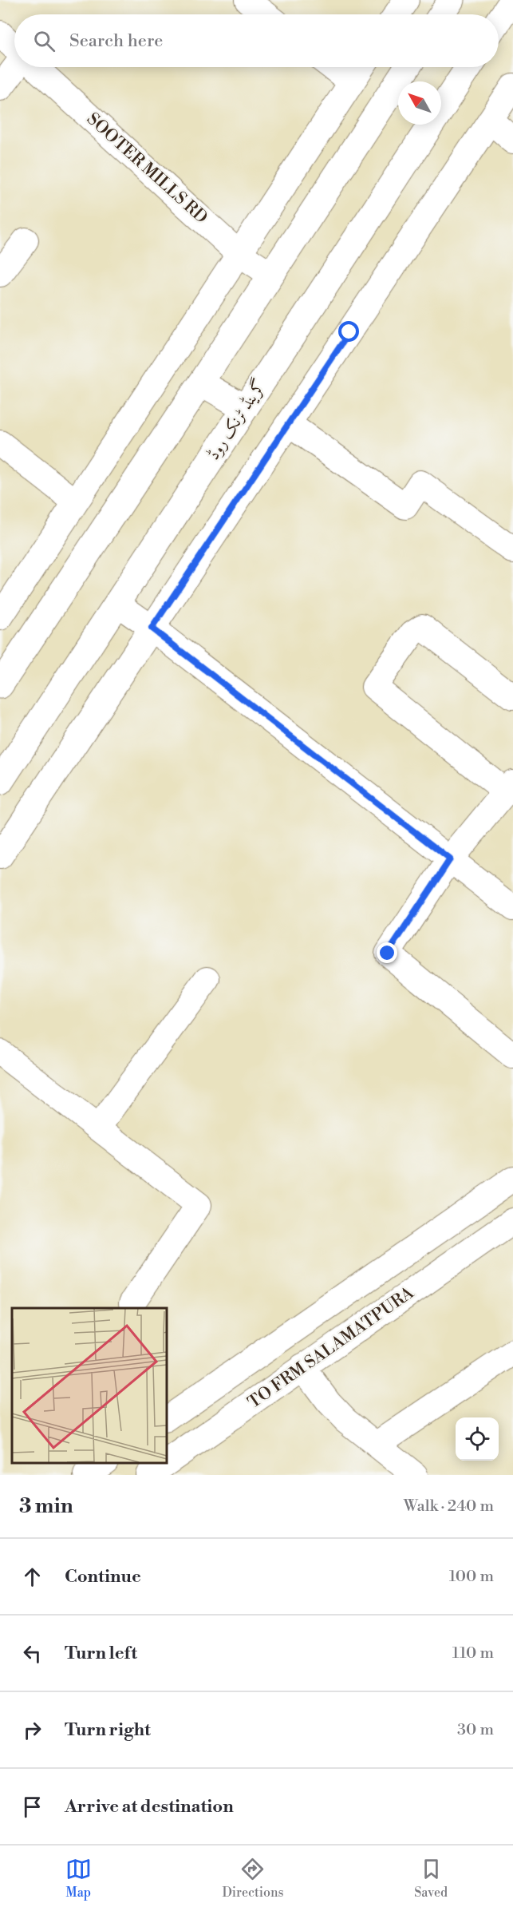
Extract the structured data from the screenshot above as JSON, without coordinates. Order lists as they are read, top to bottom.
{
  "streets": {
    "highway": ["گرینڈ ٹرنک روڈ"],
    "street": ["SOOTER MILLS RD", "TO FRM SALAMATPURA"]
  },
  "north": "top left",
  "page": {
    "search": "Search here",
    "heading": ["3 min", "Walk · 240 m"],
    "list": [
      ["Continue", "100 m"],
      ["Turn left", "110 m"],
      ["Turn right", "30 m"],
      "Arrive at destination"
    ],
    "nav": ["Map", "Directions", "Saved"]
  }
}
